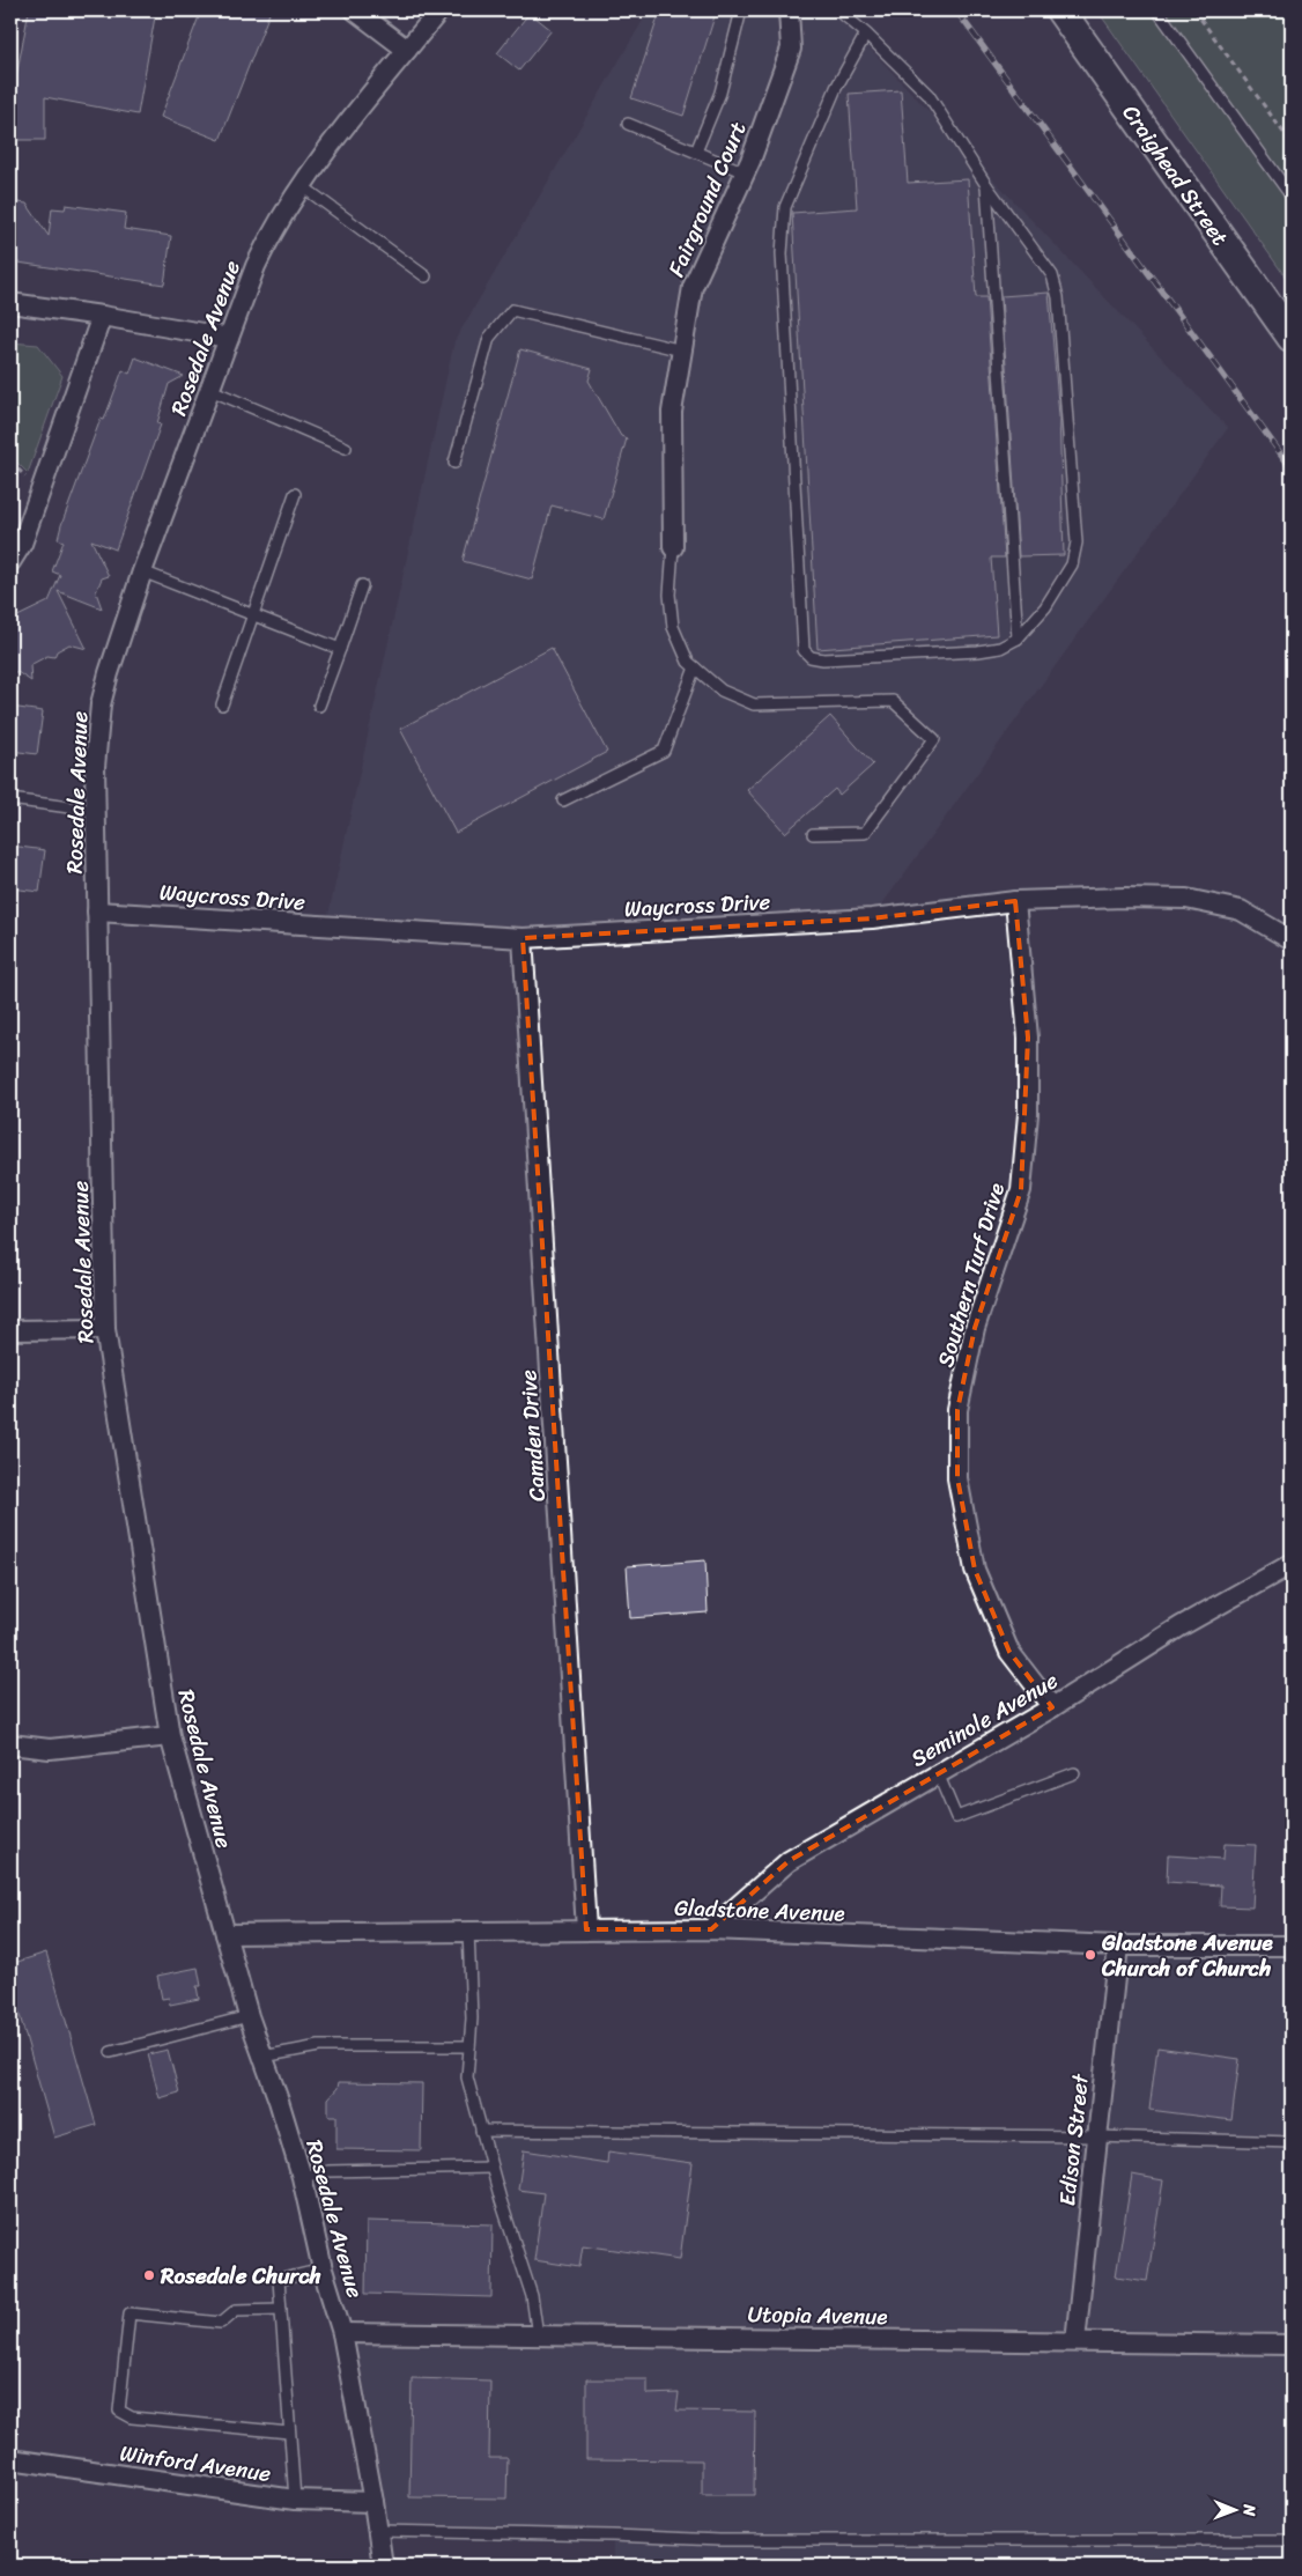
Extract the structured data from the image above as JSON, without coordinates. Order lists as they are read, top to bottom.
{
  "streets": {
    "street": [
      "Craighead Street",
      "Fairground Court",
      "Rosedale Avenue",
      "Waycross Drive",
      "Southern Turf Drive",
      "Camden Drive",
      "Seminole Avenue",
      "Gladstone Avenue",
      "Edison Street",
      "Utopia Avenue",
      "Winford Avenue"
    ]
  },
  "crossings": [
    ["Rosedale Avenue", "Waycross Drive"],
    ["Rosedale Avenue", "Gladstone Avenue"],
    ["Rosedale Avenue", "Utopia Avenue"],
    ["Rosedale Avenue", "Winford Avenue"],
    ["Waycross Drive", "Southern Turf Drive"],
    ["Waycross Drive", "Camden Drive"],
    ["Southern Turf Drive", "Seminole Avenue"],
    ["Camden Drive", "Gladstone Avenue"],
    ["Seminole Avenue", "Gladstone Avenue"],
    ["Gladstone Avenue", "Edison Street"],
    ["Edison Street", "Utopia Avenue"]
  ],
  "places": ["Gladstone Avenue Church of Church", "Rosedale Church"],
  "north": "right"
}
